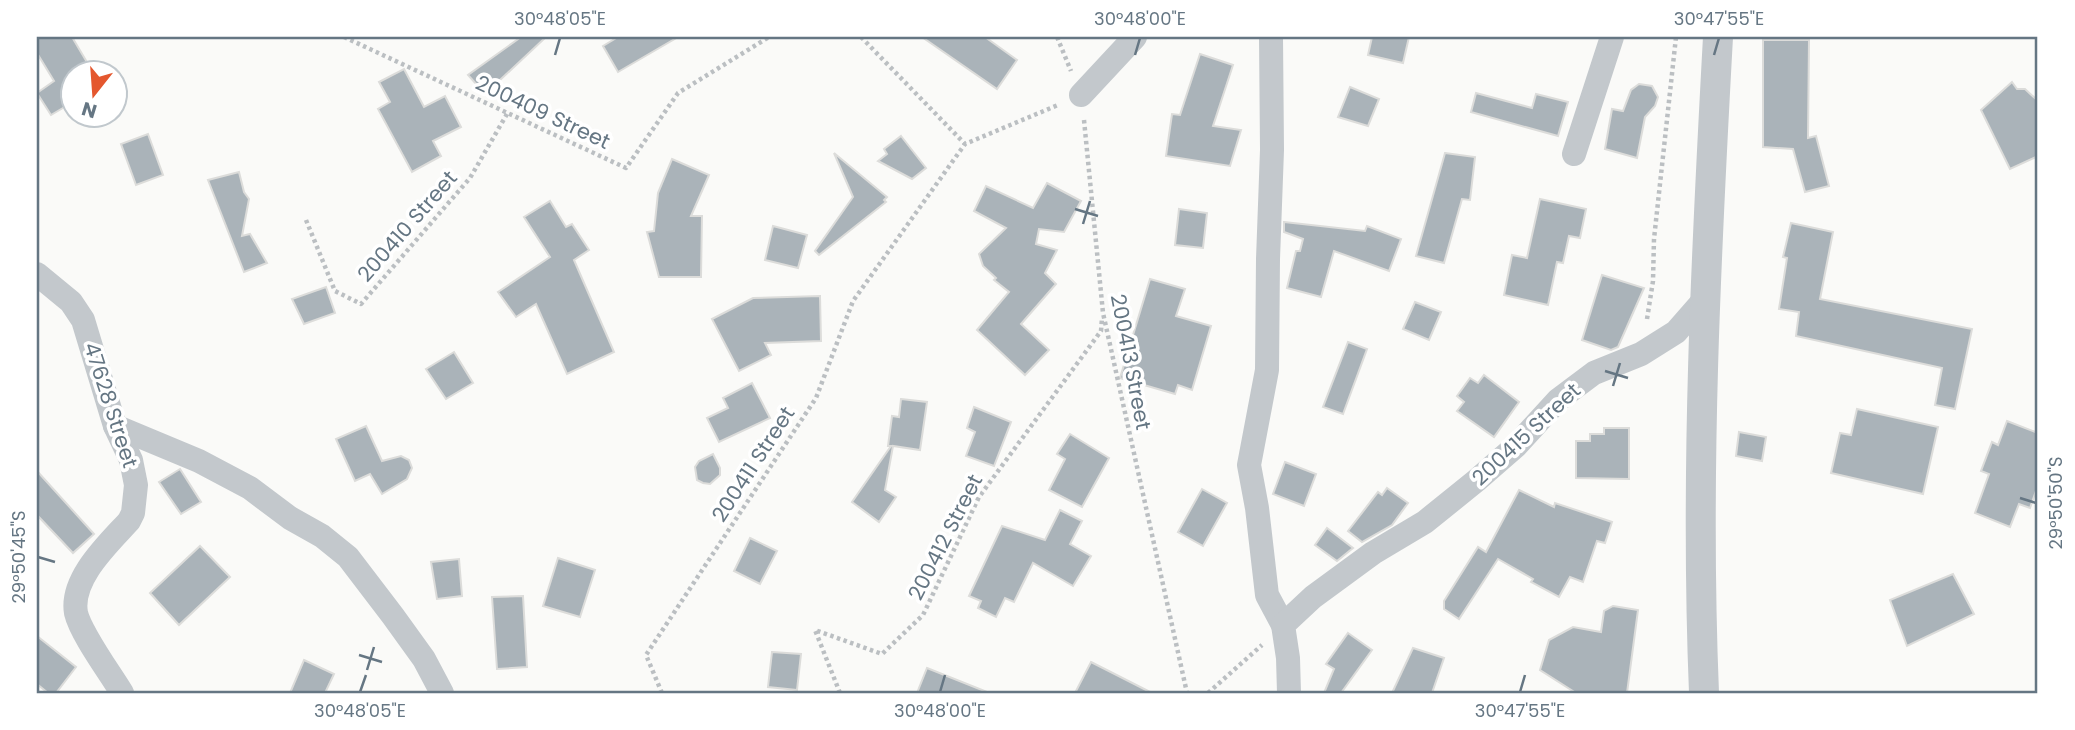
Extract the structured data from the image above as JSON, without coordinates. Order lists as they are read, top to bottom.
{
  "streets": {
    "street": ["47628 Street", "200415 Street"],
    "path": [
      "200409 Street",
      "200410 Street",
      "200413 Street",
      "200411 Street",
      "200412 Street"
    ]
  },
  "crossings": [
    ["200409 Street", "200410 Street"],
    ["200413 Street", "200412 Street"]
  ],
  "north": "bottom",
  "coordinates": [
    "30°48'05\"E",
    "30°48'00\"E",
    "30°47'55\"E",
    "29°50'50\"S",
    "29°50'45\"S"
  ]
}
